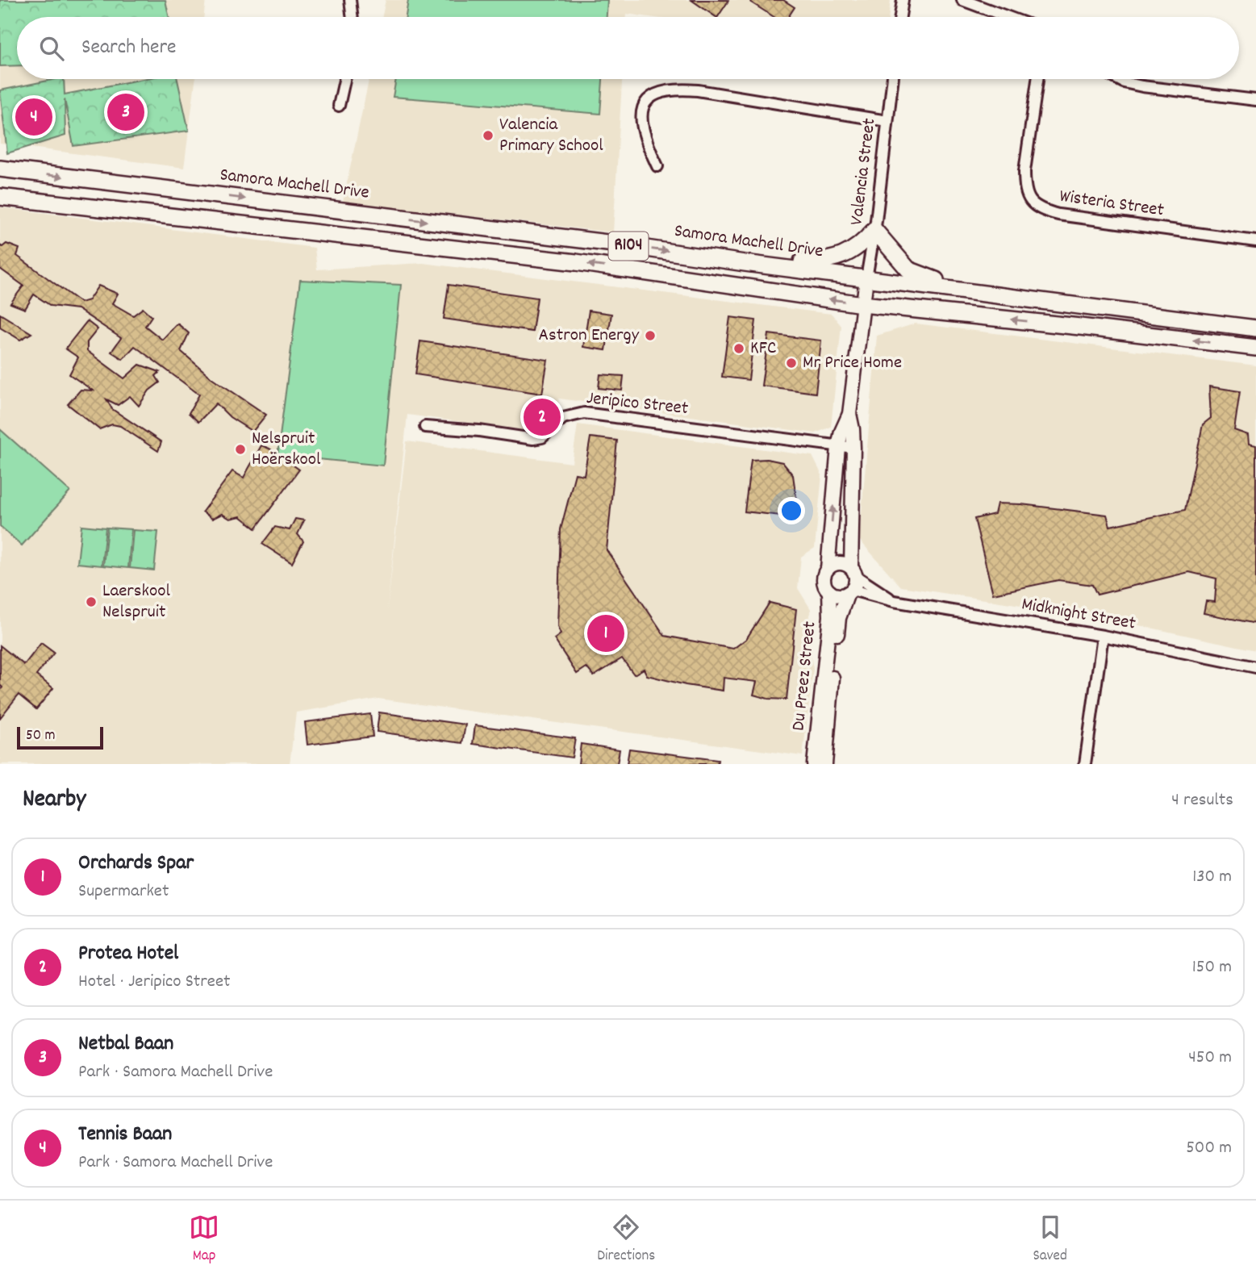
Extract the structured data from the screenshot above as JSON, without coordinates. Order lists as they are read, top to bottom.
{
  "streets": {
    "main road": ["Samora Machell Drive", "R104"],
    "street": [
      "Valencia Street",
      "Wisteria Street",
      "Jeripico Street",
      "Midknight Street",
      "Du Preez Street"
    ]
  },
  "crossings": [
    ["Valencia Street", "Samora Machell Drive"],
    ["Midknight Street", "Du Preez Street"]
  ],
  "places": [
    "Valencia Primary School",
    "Astron Energy",
    "KFC",
    "Mr Price Home",
    "Nelspruit Hoërskool",
    "Laerskool Nelspruit"
  ],
  "scale_bar": "50 m",
  "page": {
    "search": "Search here",
    "pins": [
      "3",
      "4",
      "2",
      "1"
    ],
    "scale": "50 m",
    "heading": ["Nearby", "4 results"],
    "list": [
      {
        "mark": "1",
        "name": "Orchards Spar",
        "note": "Supermarket",
        "value": "130 m"
      },
      {
        "mark": "2",
        "name": "Protea Hotel",
        "note": "Hotel · Jeripico Street",
        "value": "150 m"
      },
      {
        "mark": "3",
        "name": "Netbal Baan",
        "note": "Park · Samora Machell Drive",
        "value": "450 m"
      },
      {
        "mark": "4",
        "name": "Tennis Baan",
        "note": "Park · Samora Machell Drive",
        "value": "500 m"
      }
    ],
    "nav": ["Map", "Directions", "Saved"]
  }
}
